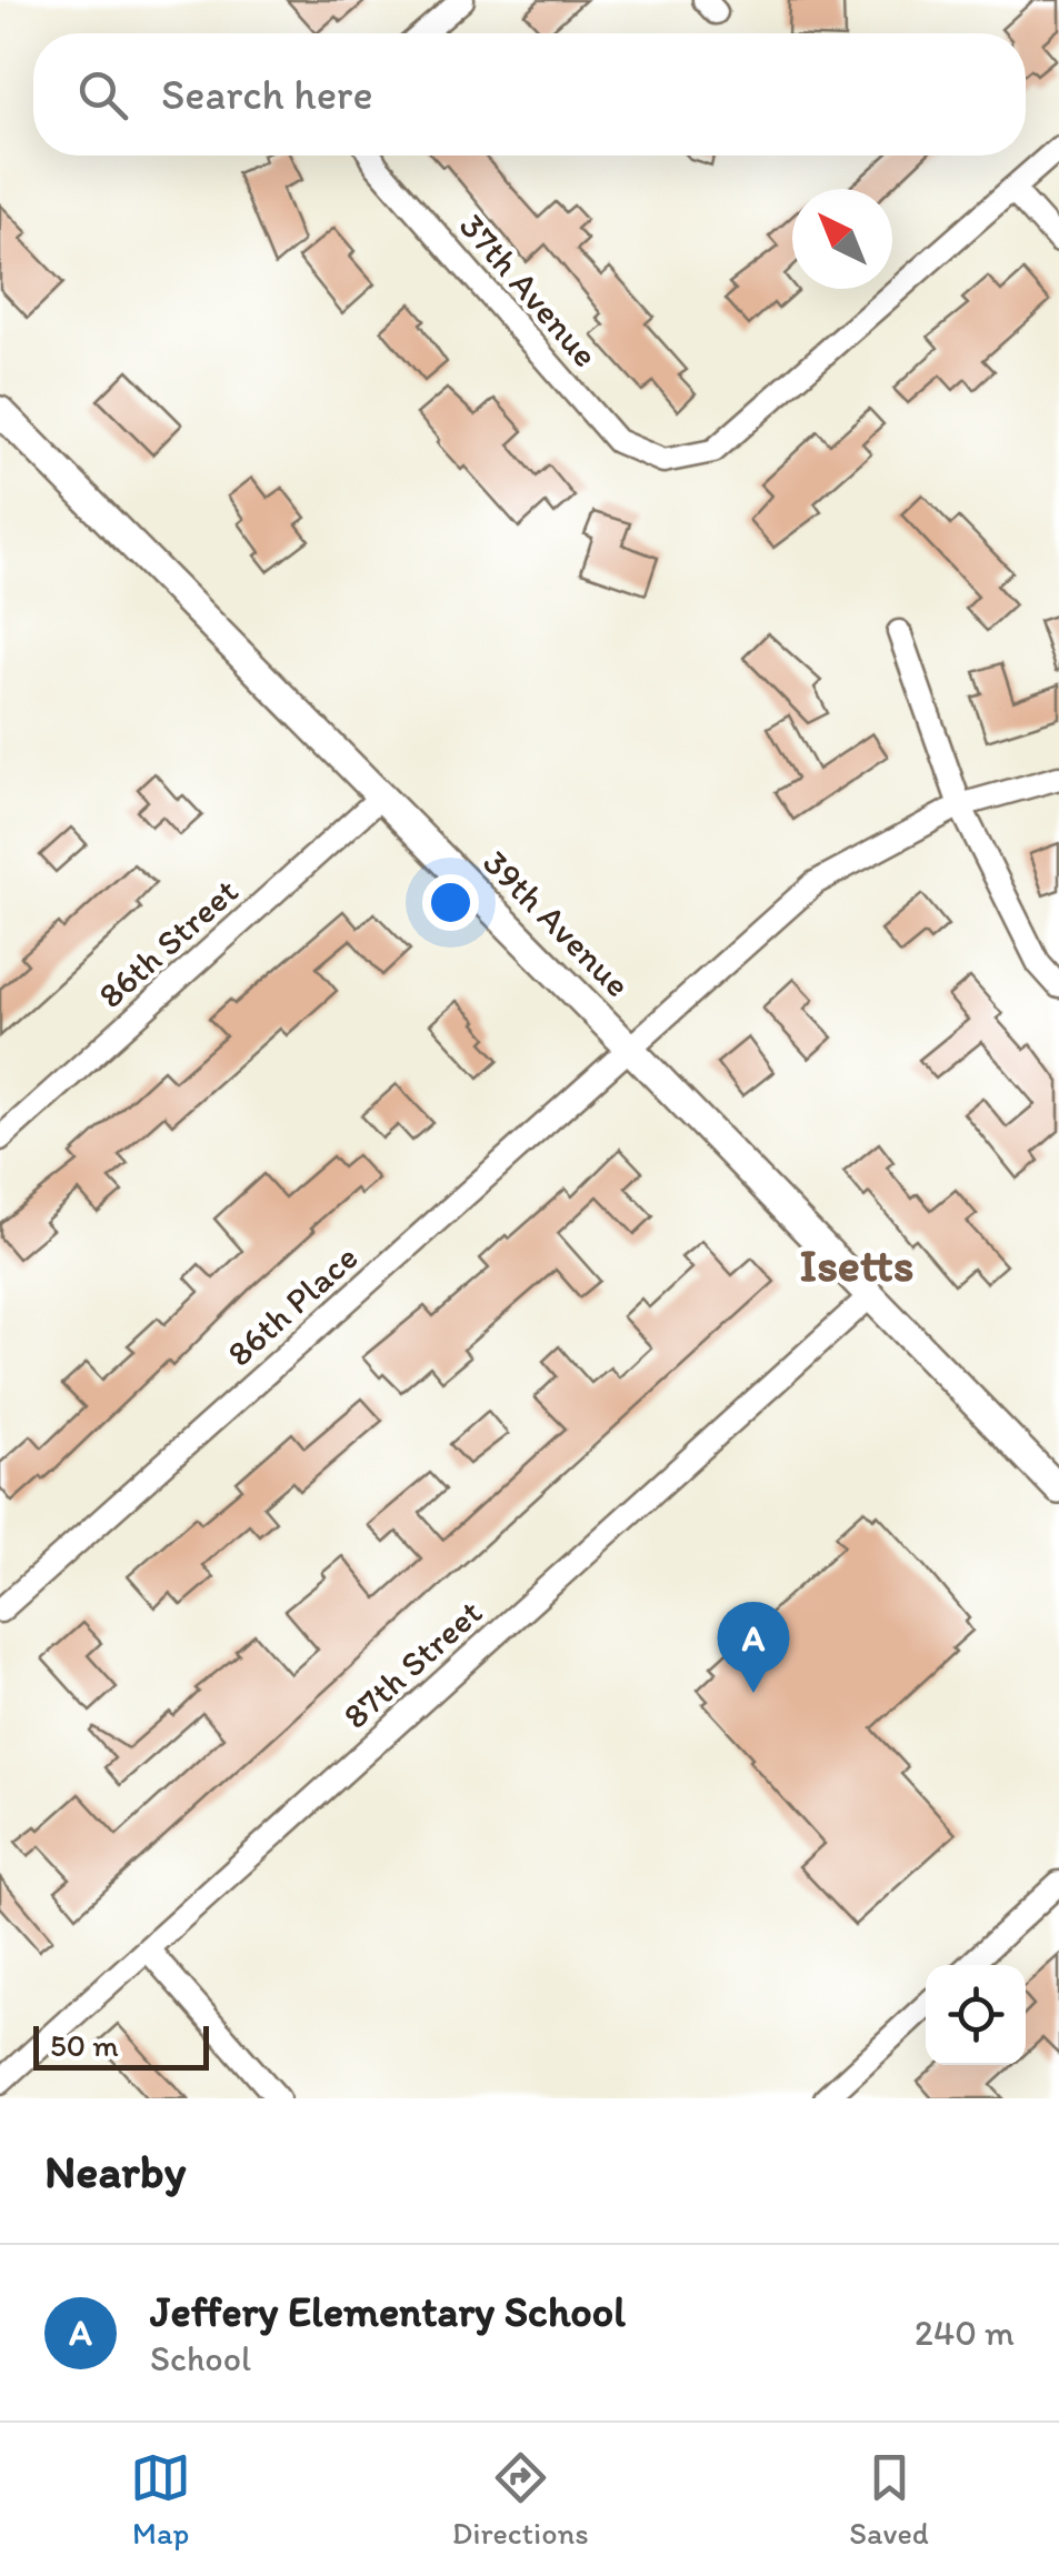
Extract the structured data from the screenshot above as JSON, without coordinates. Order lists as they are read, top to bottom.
{
  "streets": {
    "main road": ["39th Avenue"],
    "street": [
      "37th Avenue",
      "86th Street",
      "86th Place",
      "87th Street"
    ]
  },
  "crossings": [
    ["39th Avenue", "86th Street"],
    ["39th Avenue", "86th Place"],
    ["39th Avenue", "87th Street"]
  ],
  "districts": ["Isetts"],
  "scale_bar": "50 m",
  "north": "top left",
  "page": {
    "search": "Search here",
    "pins": "A",
    "scale": "50 m",
    "heading": "Nearby",
    "list": [
      {
        "mark": "A",
        "name": "Jeffery Elementary School",
        "note": "School",
        "value": "240 m"
      }
    ],
    "nav": ["Map", "Directions", "Saved"]
  }
}
